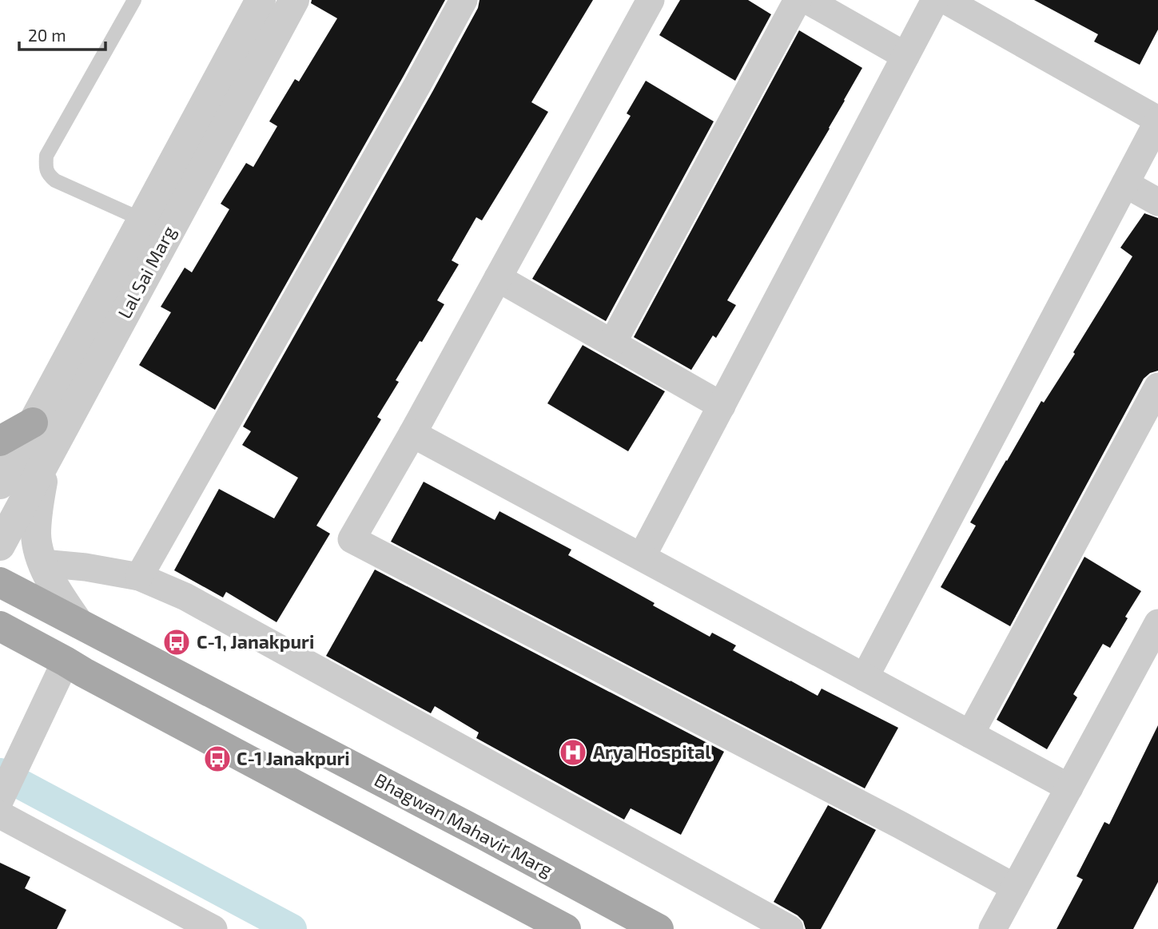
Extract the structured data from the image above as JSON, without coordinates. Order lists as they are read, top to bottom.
{
  "streets": {
    "main road": ["Bhagwan Mahavir Marg"],
    "street": ["Lal Sai Marg"]
  },
  "places": {
    "bus stop": ["C-1, Janakpuri", "C-1 Janakpuri"],
    "hospital": ["Arya Hospital"]
  },
  "scale_bar": "20 m"
}
